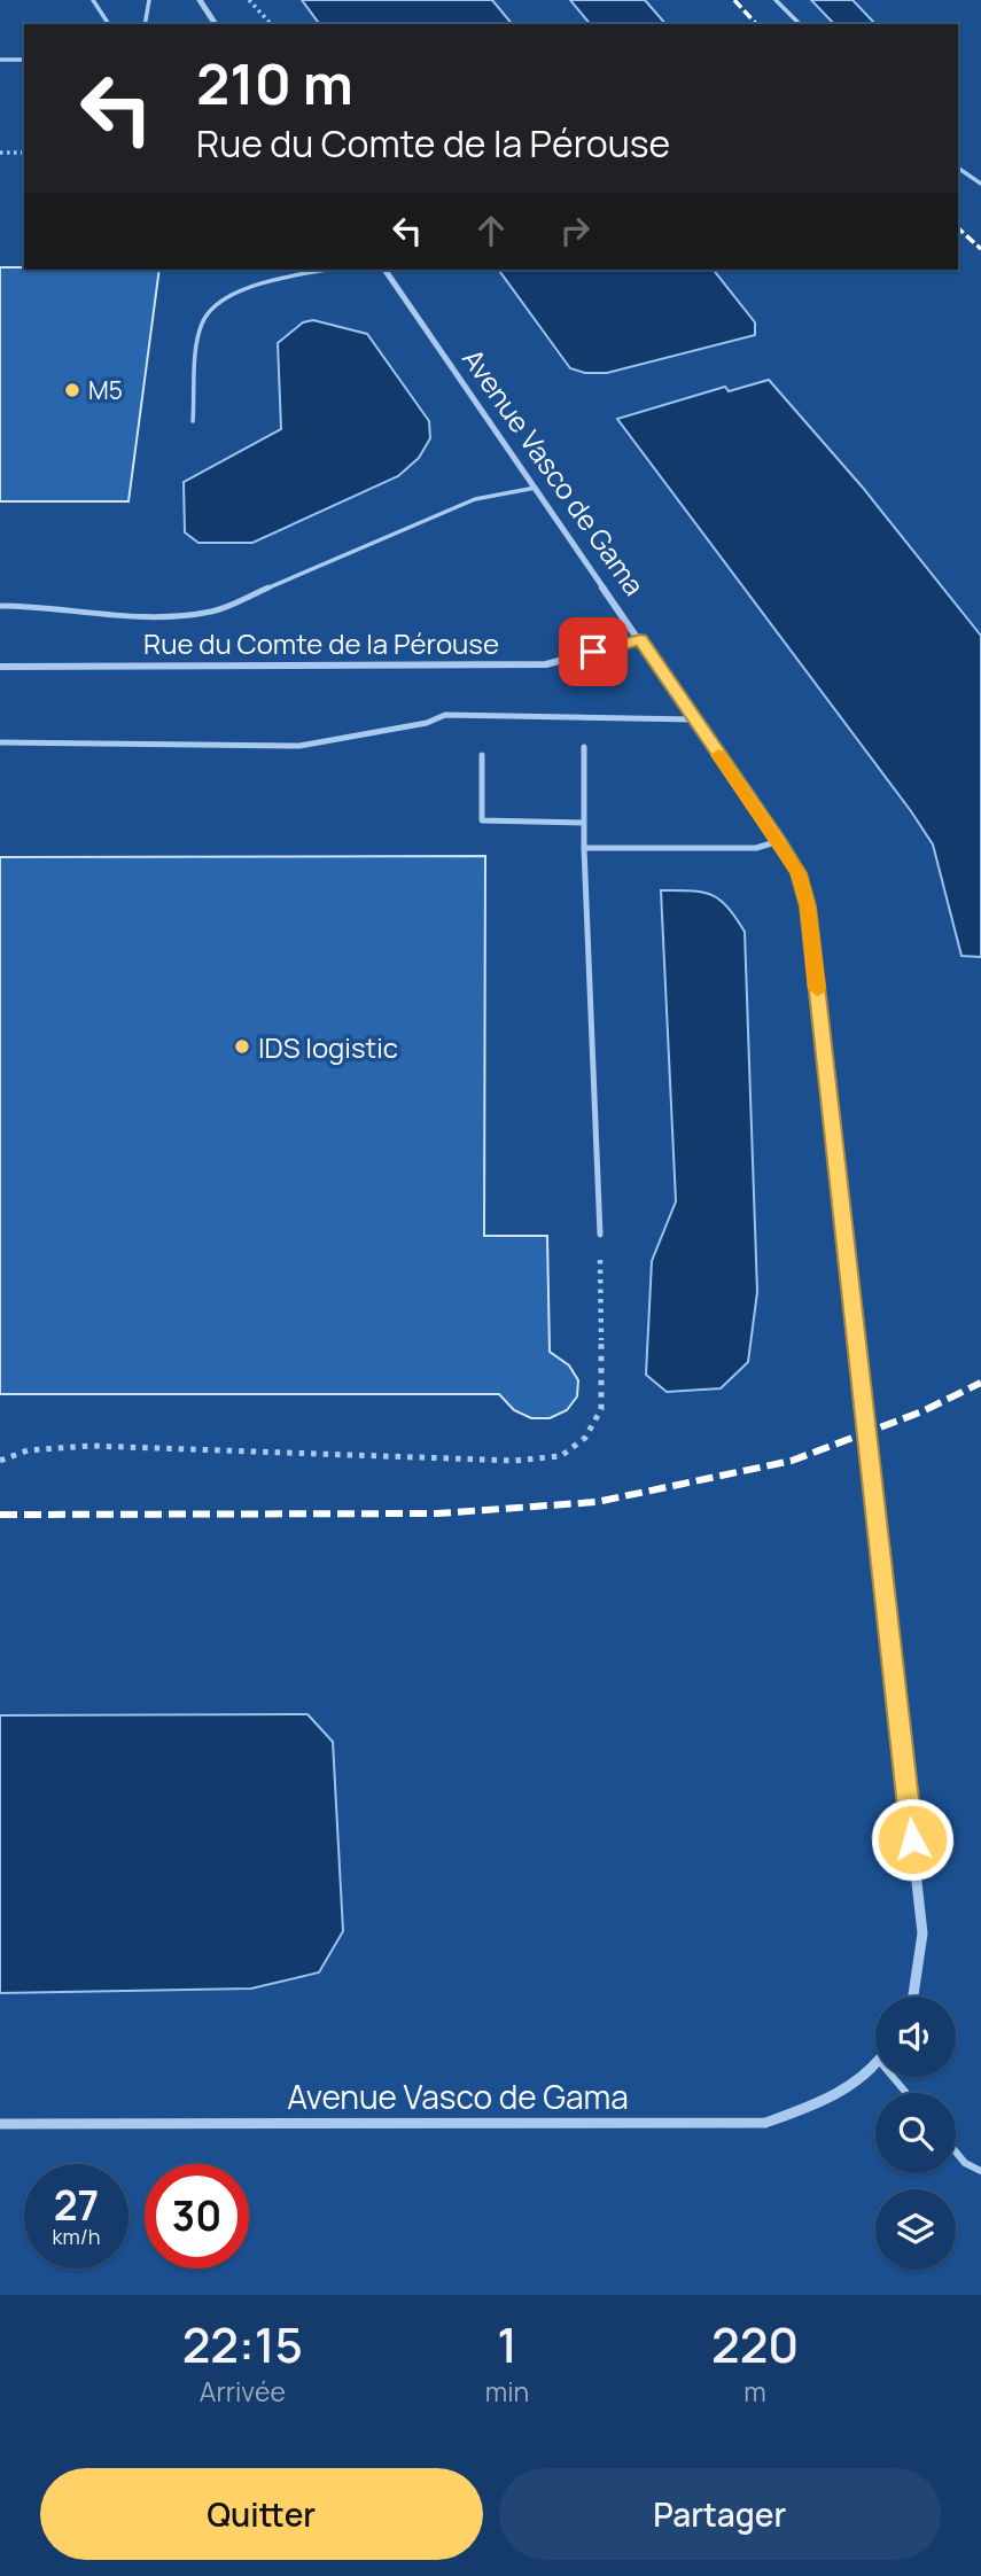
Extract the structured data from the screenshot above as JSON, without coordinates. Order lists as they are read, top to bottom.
{
  "streets": {
    "street": ["Avenue Vasco de Gama", "Rue du Comte de la Pérouse"]
  },
  "crossings": [
    ["Avenue Vasco de Gama", "Rue du Comte de la Pérouse"]
  ],
  "places": ["M5", "IDS logistic"],
  "page": {
    "turn": ["210 m", "Rue du Comte de la Pérouse"],
    "speed": "27 km/h",
    "limit": "30",
    "eta": [
      "22:15",
      "Arrivée",
      "1",
      "min",
      "220",
      "m"
    ],
    "buttons": ["Quitter", "Partager"]
  }
}
